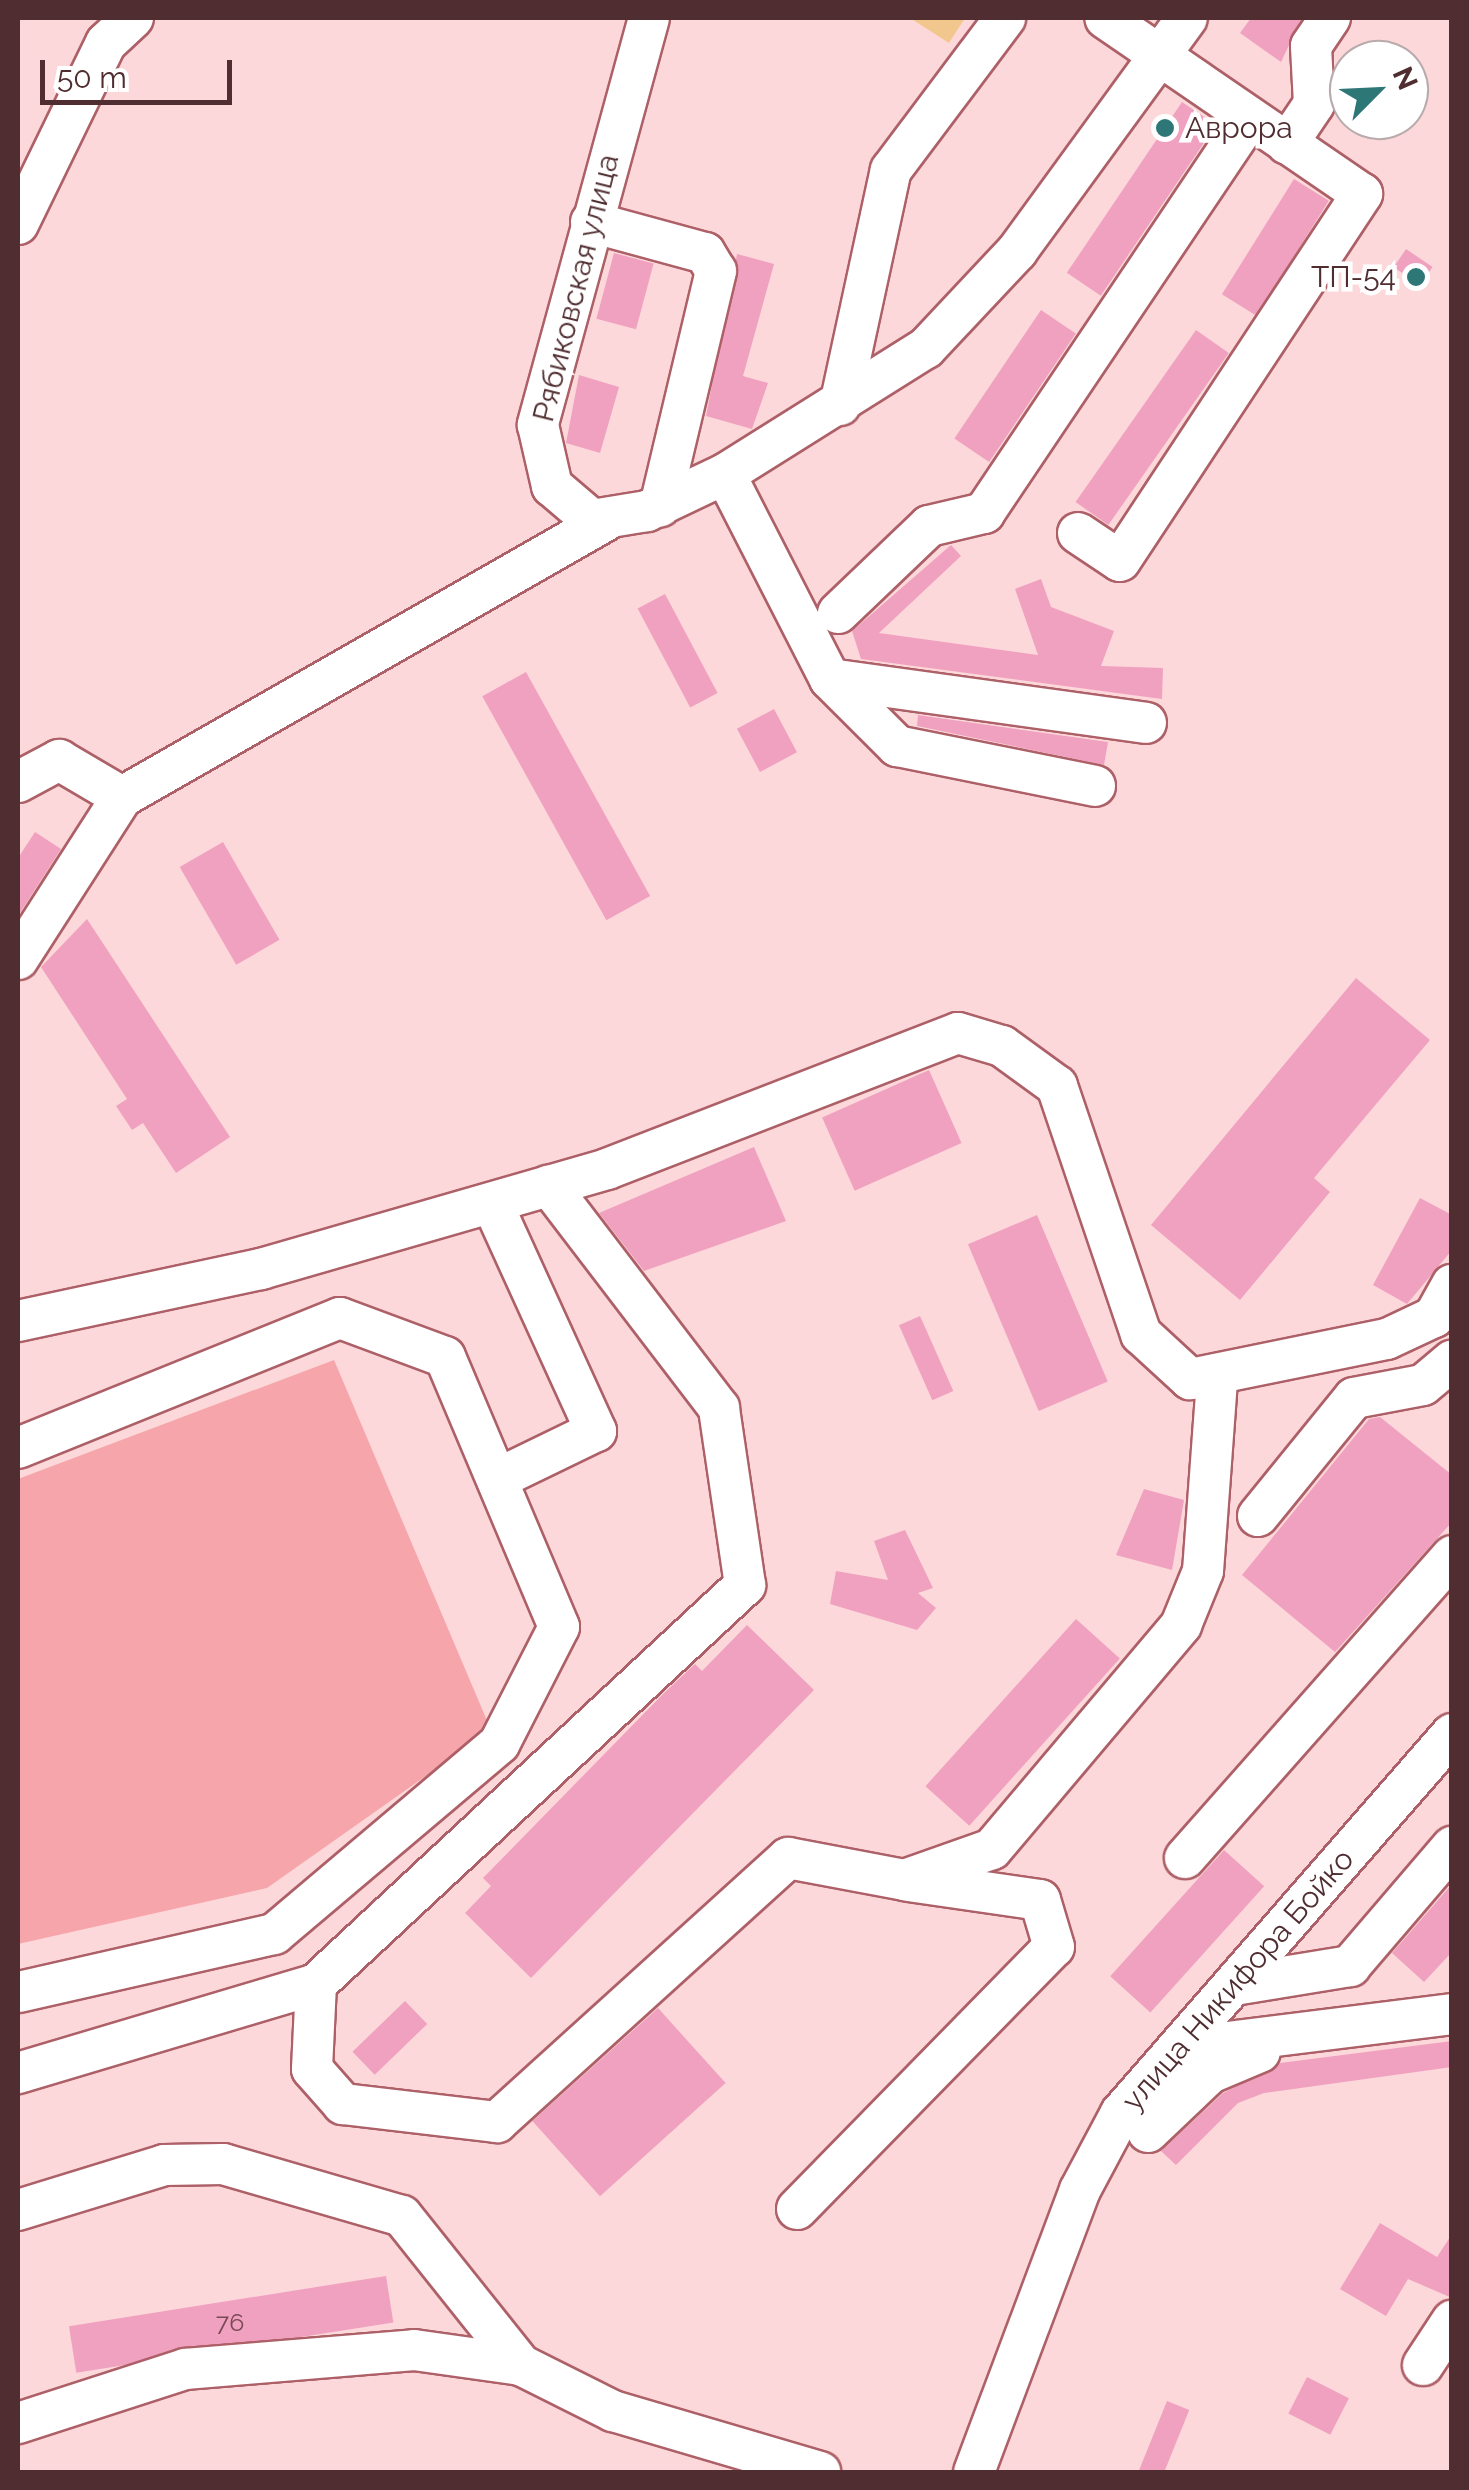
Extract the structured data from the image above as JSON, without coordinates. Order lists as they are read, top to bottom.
{
  "streets": {
    "street": ["Рябиковская улица", "улица Никифора Бойко"]
  },
  "places": ["Аврора", "ТП-54"],
  "house_numbers": ["76"],
  "scale_bar": "50 m",
  "north": "top right"
}
